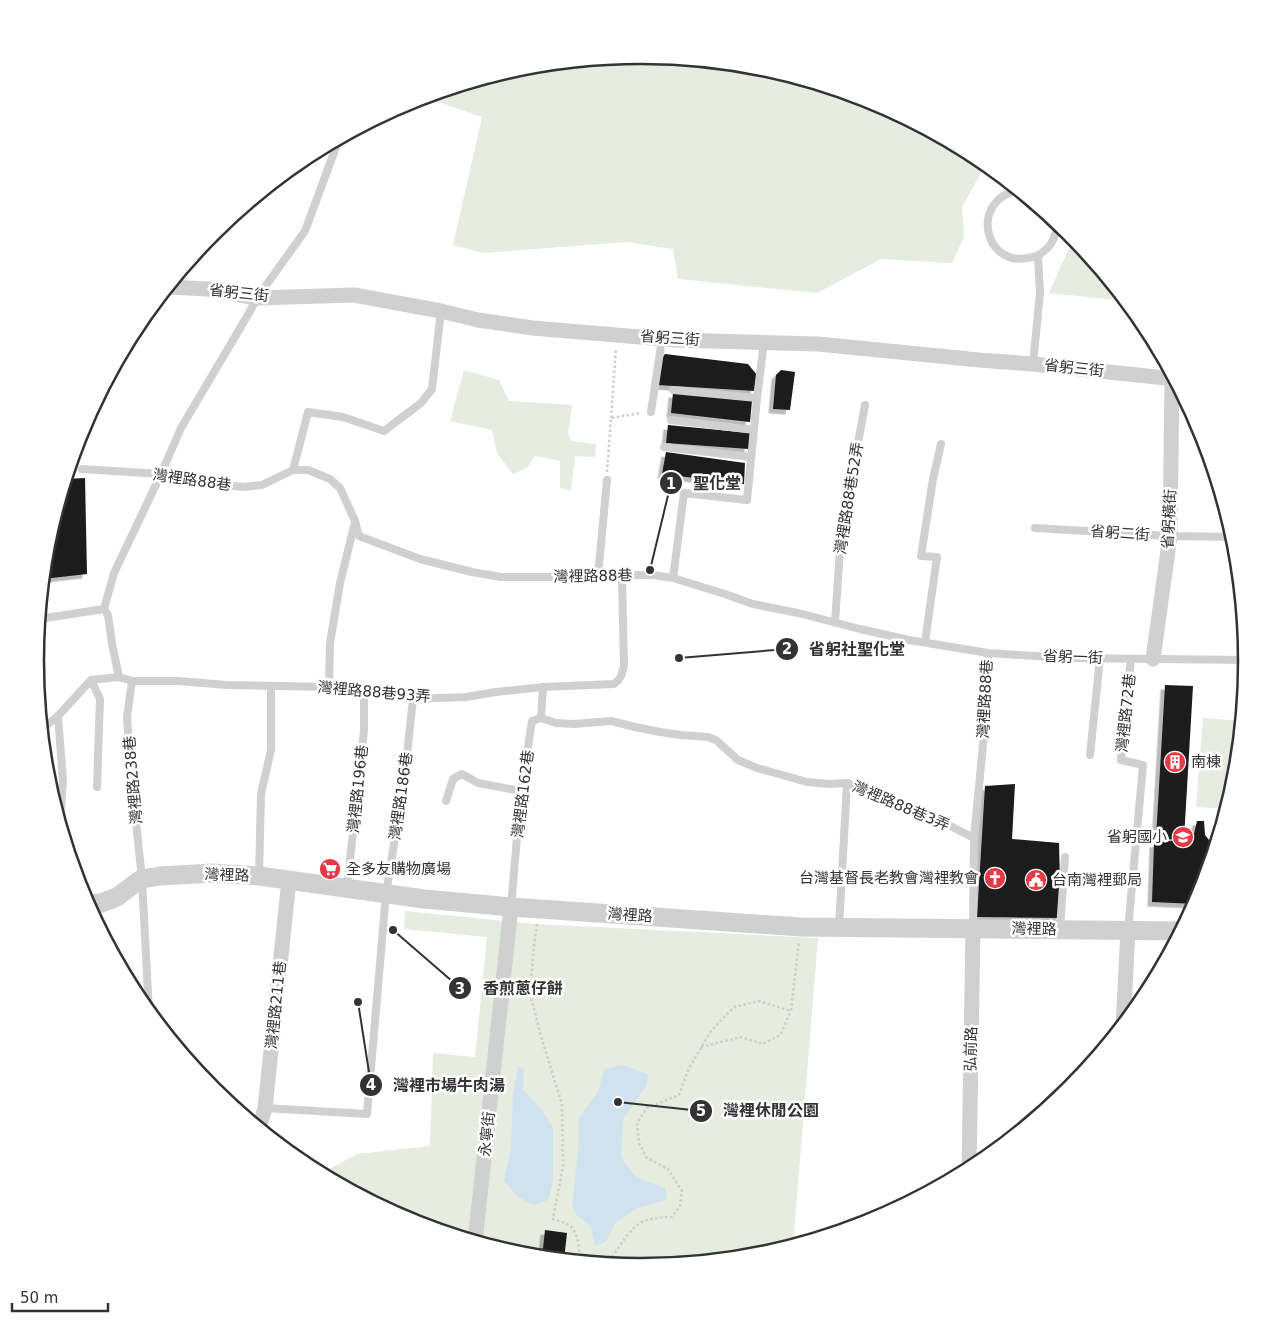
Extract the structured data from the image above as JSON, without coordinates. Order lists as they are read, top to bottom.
{
  "streets": {
    "street": [
      "省躬三街",
      "省躬橫街",
      "灣裡路",
      "灣裡路211巷",
      "弘前路",
      "永寧街"
    ],
    "lane": [
      "灣裡路88巷",
      "灣裡路88巷52弄",
      "省躬二街",
      "省躬一街",
      "灣裡路88巷93弄",
      "灣裡路72巷",
      "灣裡路238巷",
      "灣裡路196巷",
      "灣裡路162巷",
      "灣裡路186巷",
      "灣裡路88巷3弄"
    ]
  },
  "crossings": [
    ["灣裡路88巷", "灣裡路88巷52弄"],
    ["灣裡路88巷", "省躬一街"],
    ["灣裡路88巷", "灣裡路88巷93弄"],
    ["灣裡路88巷", "灣裡路88巷3弄"],
    ["灣裡路88巷", "灣裡路"],
    ["灣裡路88巷", "弘前路"],
    ["省躬橫街", "省躬二街"],
    ["省躬橫街", "省躬一街"],
    ["省躬一街", "灣裡路72巷"],
    ["灣裡路88巷93弄", "灣裡路238巷"],
    ["灣裡路88巷93弄", "灣裡路196巷"],
    ["灣裡路88巷93弄", "灣裡路162巷"],
    ["灣裡路88巷93弄", "灣裡路186巷"],
    ["灣裡路72巷", "灣裡路"],
    ["灣裡路238巷", "灣裡路"],
    ["灣裡路196巷", "灣裡路"],
    ["灣裡路162巷", "灣裡路88巷3弄"],
    ["灣裡路162巷", "灣裡路"],
    ["灣裡路162巷", "永寧街"],
    ["灣裡路186巷", "灣裡路"],
    ["灣裡路186巷", "灣裡路211巷"],
    ["灣裡路", "灣裡路211巷"],
    ["灣裡路", "弘前路"],
    ["灣裡路", "永寧街"]
  ],
  "places": {
    "other": [
      "聖化堂",
      "省躬社聖化堂",
      "香煎蔥仔餅",
      "灣裡市場牛肉湯",
      "灣裡休閒公園"
    ],
    "building": ["南棟"],
    "school or university": ["省躬國小"],
    "supermarket": ["全多友購物廣場"],
    "church": ["台灣基督長老教會灣裡教會"],
    "public building": ["台南灣裡郵局"]
  },
  "scale_bar": "50 m"
}
